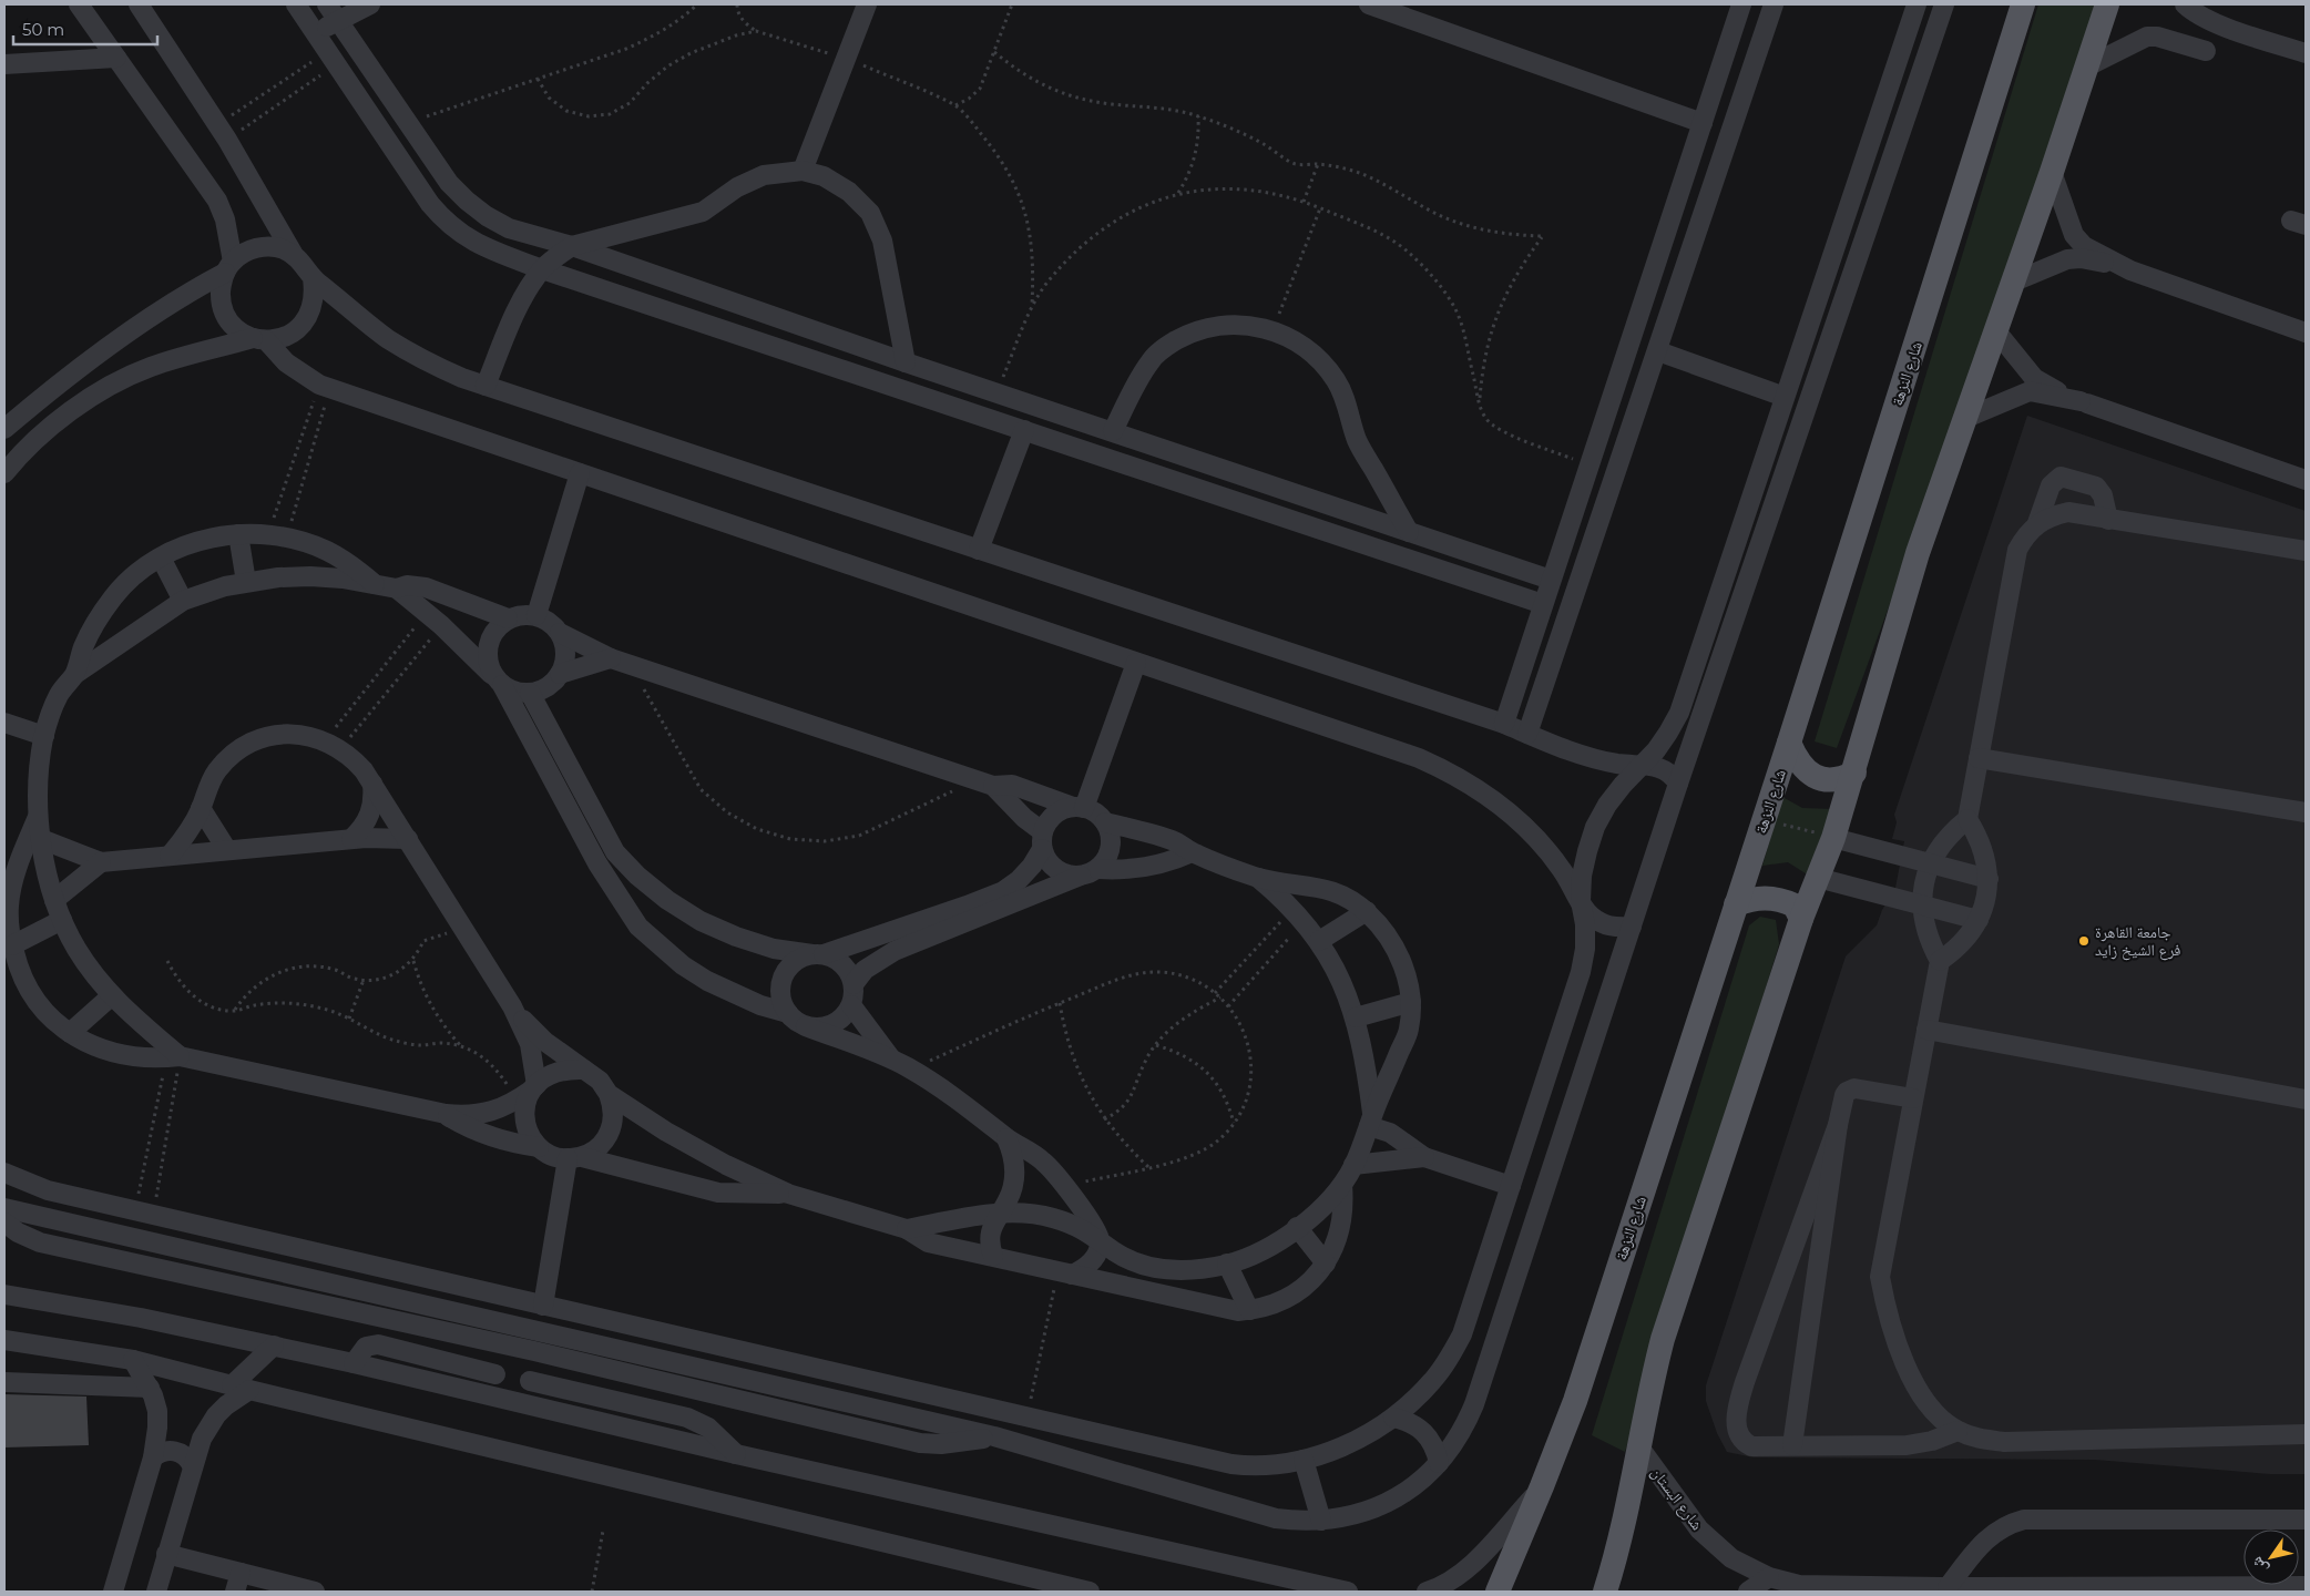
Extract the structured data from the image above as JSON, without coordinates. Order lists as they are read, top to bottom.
{
  "streets": {
    "main road": ["شارع النزهة"],
    "street": ["شارع البستان"]
  },
  "places": ["جامعة القاهرة فرع الشيخ زايد"],
  "scale_bar": "50 m",
  "north": "bottom left"
}
